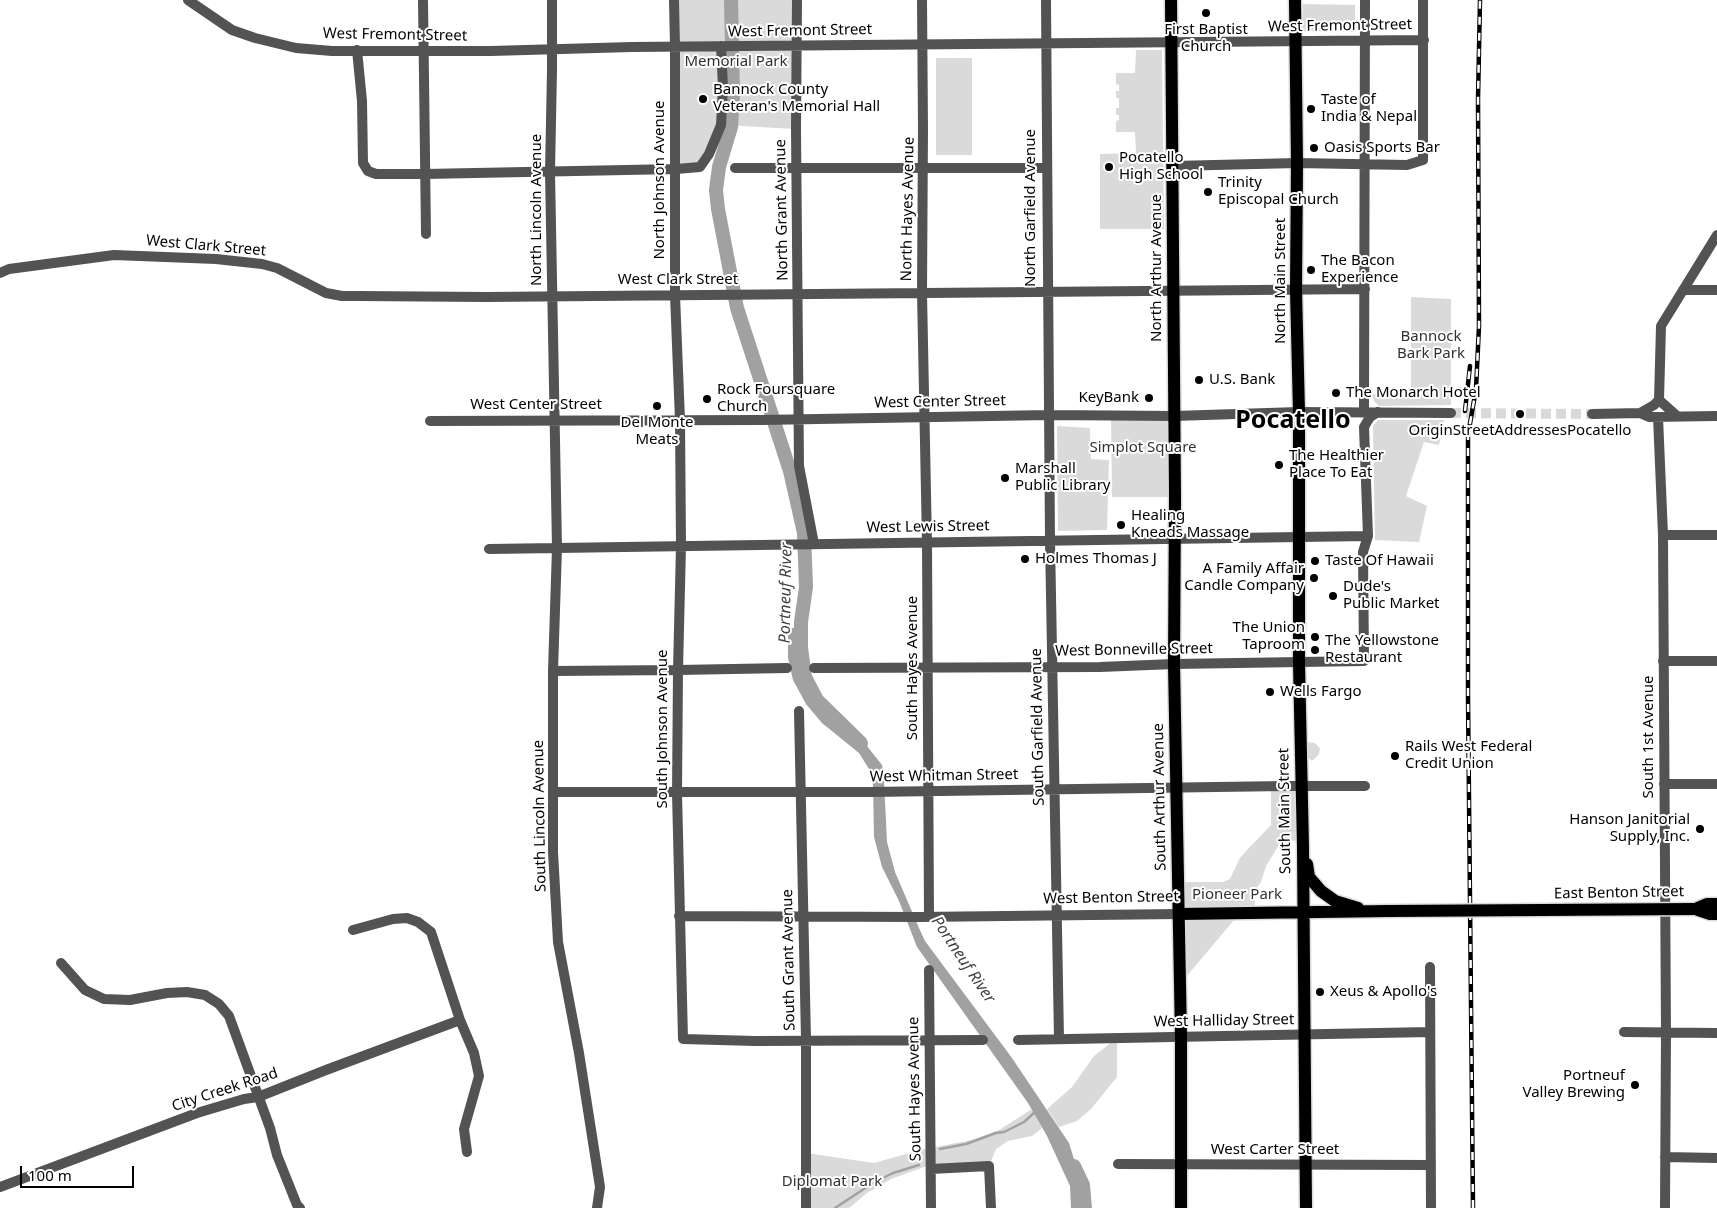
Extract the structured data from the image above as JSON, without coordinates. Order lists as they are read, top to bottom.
{
  "streets": {
    "main road": [
      "North Arthur Avenue",
      "North Main Street",
      "South Arthur Avenue",
      "South Main Street",
      "East Benton Street",
      "West Benton Street"
    ],
    "street": [
      "West Fremont Street",
      "North Johnson Avenue",
      "North Garfield Avenue",
      "North Hayes Avenue",
      "North Lincoln Avenue",
      "North Grant Avenue",
      "West Clark Street",
      "West Center Street",
      "West Lewis Street",
      "West Bonneville Street",
      "South Hayes Avenue",
      "South Garfield Avenue",
      "South Johnson Avenue",
      "South 1st Avenue",
      "West Whitman Street",
      "South Lincoln Avenue",
      "South Grant Avenue",
      "West Halliday Street",
      "City Creek Road",
      "West Carter Street"
    ]
  },
  "crossings": [
    ["West Fremont Street", "North Johnson Avenue"],
    ["West Fremont Street", "North Garfield Avenue"],
    ["West Fremont Street", "North Hayes Avenue"],
    ["West Fremont Street", "North Lincoln Avenue"],
    ["West Fremont Street", "North Grant Avenue"],
    ["West Fremont Street", "North Arthur Avenue"],
    ["West Fremont Street", "North Main Street"],
    ["North Johnson Avenue", "West Clark Street"],
    ["North Johnson Avenue", "West Center Street"],
    ["North Johnson Avenue", "South Johnson Avenue"],
    ["North Garfield Avenue", "West Clark Street"],
    ["North Garfield Avenue", "West Center Street"],
    ["North Garfield Avenue", "South Garfield Avenue"],
    ["North Hayes Avenue", "West Clark Street"],
    ["North Hayes Avenue", "West Center Street"],
    ["North Hayes Avenue", "South Hayes Avenue"],
    ["North Lincoln Avenue", "West Clark Street"],
    ["North Lincoln Avenue", "West Center Street"],
    ["North Lincoln Avenue", "South Lincoln Avenue"],
    ["North Grant Avenue", "West Clark Street"],
    ["North Grant Avenue", "West Center Street"],
    ["West Clark Street", "North Arthur Avenue"],
    ["West Clark Street", "North Main Street"],
    ["North Arthur Avenue", "West Center Street"],
    ["North Arthur Avenue", "South Arthur Avenue"],
    ["North Main Street", "West Center Street"],
    ["North Main Street", "South Main Street"],
    ["West Center Street", "South Hayes Avenue"],
    ["West Center Street", "South Garfield Avenue"],
    ["West Center Street", "South Johnson Avenue"],
    ["West Center Street", "South Arthur Avenue"],
    ["West Center Street", "South Main Street"],
    ["West Center Street", "South Lincoln Avenue"],
    ["West Lewis Street", "West Bonneville Street"],
    ["West Lewis Street", "South Hayes Avenue"],
    ["West Lewis Street", "South Garfield Avenue"],
    ["West Lewis Street", "South Johnson Avenue"],
    ["West Lewis Street", "South Arthur Avenue"],
    ["West Lewis Street", "South Main Street"],
    ["West Lewis Street", "South Lincoln Avenue"],
    ["West Bonneville Street", "South Hayes Avenue"],
    ["West Bonneville Street", "South Garfield Avenue"],
    ["West Bonneville Street", "South Arthur Avenue"],
    ["West Bonneville Street", "South Main Street"],
    ["South Hayes Avenue", "West Whitman Street"],
    ["South Hayes Avenue", "West Benton Street"],
    ["South Garfield Avenue", "West Whitman Street"],
    ["South Garfield Avenue", "West Benton Street"],
    ["South Garfield Avenue", "West Halliday Street"],
    ["South Johnson Avenue", "West Whitman Street"],
    ["South Johnson Avenue", "West Benton Street"],
    ["South Johnson Avenue", "South Grant Avenue"],
    ["West Whitman Street", "South Arthur Avenue"],
    ["West Whitman Street", "South Main Street"],
    ["West Whitman Street", "South Lincoln Avenue"],
    ["West Whitman Street", "South Grant Avenue"],
    ["South Arthur Avenue", "West Benton Street"],
    ["South Arthur Avenue", "West Halliday Street"],
    ["South Arthur Avenue", "West Carter Street"],
    ["South Main Street", "West Benton Street"],
    ["South Main Street", "West Halliday Street"],
    ["South Main Street", "West Carter Street"],
    ["East Benton Street", "West Benton Street"],
    ["West Benton Street", "South Grant Avenue"]
  ],
  "districts": ["Pocatello"],
  "water": ["Portneuf River"],
  "parks": [
    "Memorial Park",
    "Bannock Bark Park",
    "Simplot Square",
    "Pioneer Park",
    "Diplomat Park"
  ],
  "places": [
    "First Baptist Church",
    "Bannock County Veteran's Memorial Hall",
    "Taste of India & Nepal",
    "Oasis Sports Bar",
    "Pocatello High School",
    "Trinity Episcopal Church",
    "The Bacon Experience",
    "U.S. Bank",
    "The Monarch Hotel",
    "KeyBank",
    "Rock Foursquare Church",
    "Del Monte Meats",
    "OriginStreetAddressesPocatello",
    "The Healthier Place To Eat",
    "Marshall Public Library",
    "Healing Kneads Massage",
    "Holmes Thomas J",
    "Taste Of Hawaii",
    "A Family Affair Candle Company",
    "Dude's Public Market",
    "The Union Taproom",
    "The Yellowstone Restaurant",
    "Wells Fargo",
    "Rails West Federal Credit Union",
    "Hanson Janitorial Supply, Inc.",
    "Xeus & Apollo's",
    "Portneuf Valley Brewing"
  ],
  "scale_bar": "100 m"
}
